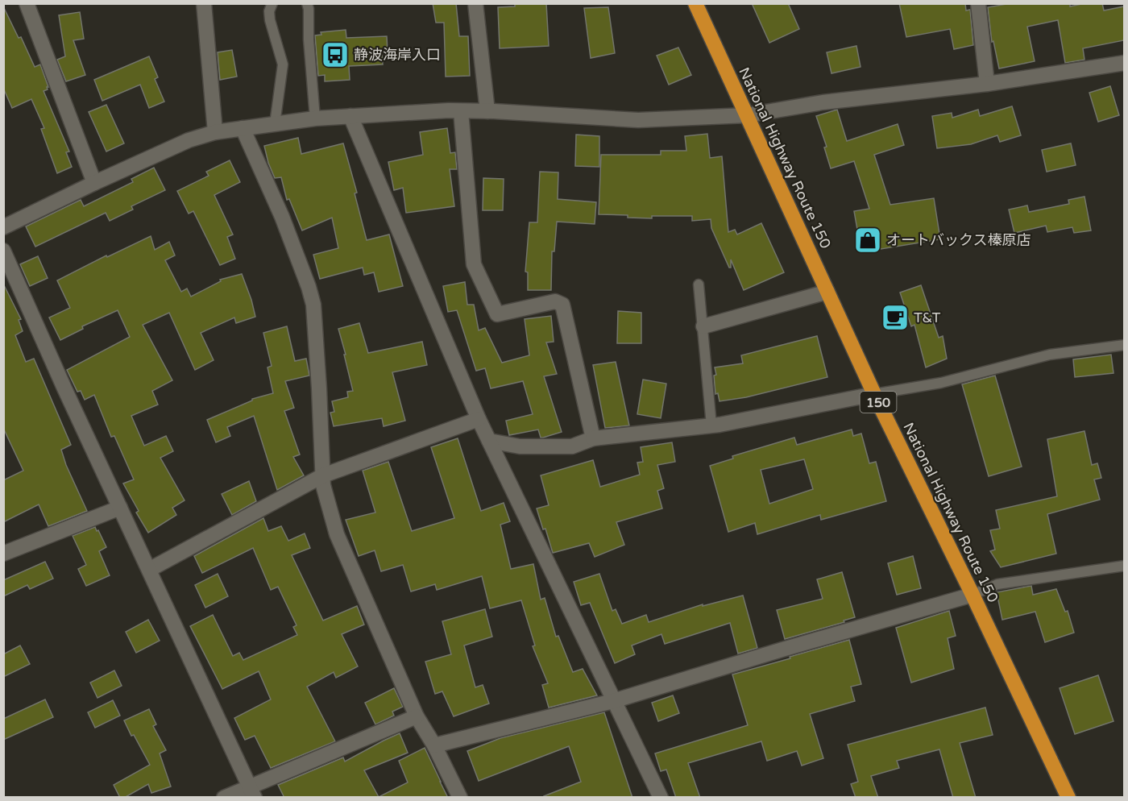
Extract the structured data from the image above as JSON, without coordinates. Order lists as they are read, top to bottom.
{
  "streets": {
    "highway": ["National Highway Route 150", "150"]
  },
  "places": {
    "bus stop": ["静波海岸入口"],
    "shop": ["オートバックス榛原店"],
    "cafe": ["T&T"]
  }
}
